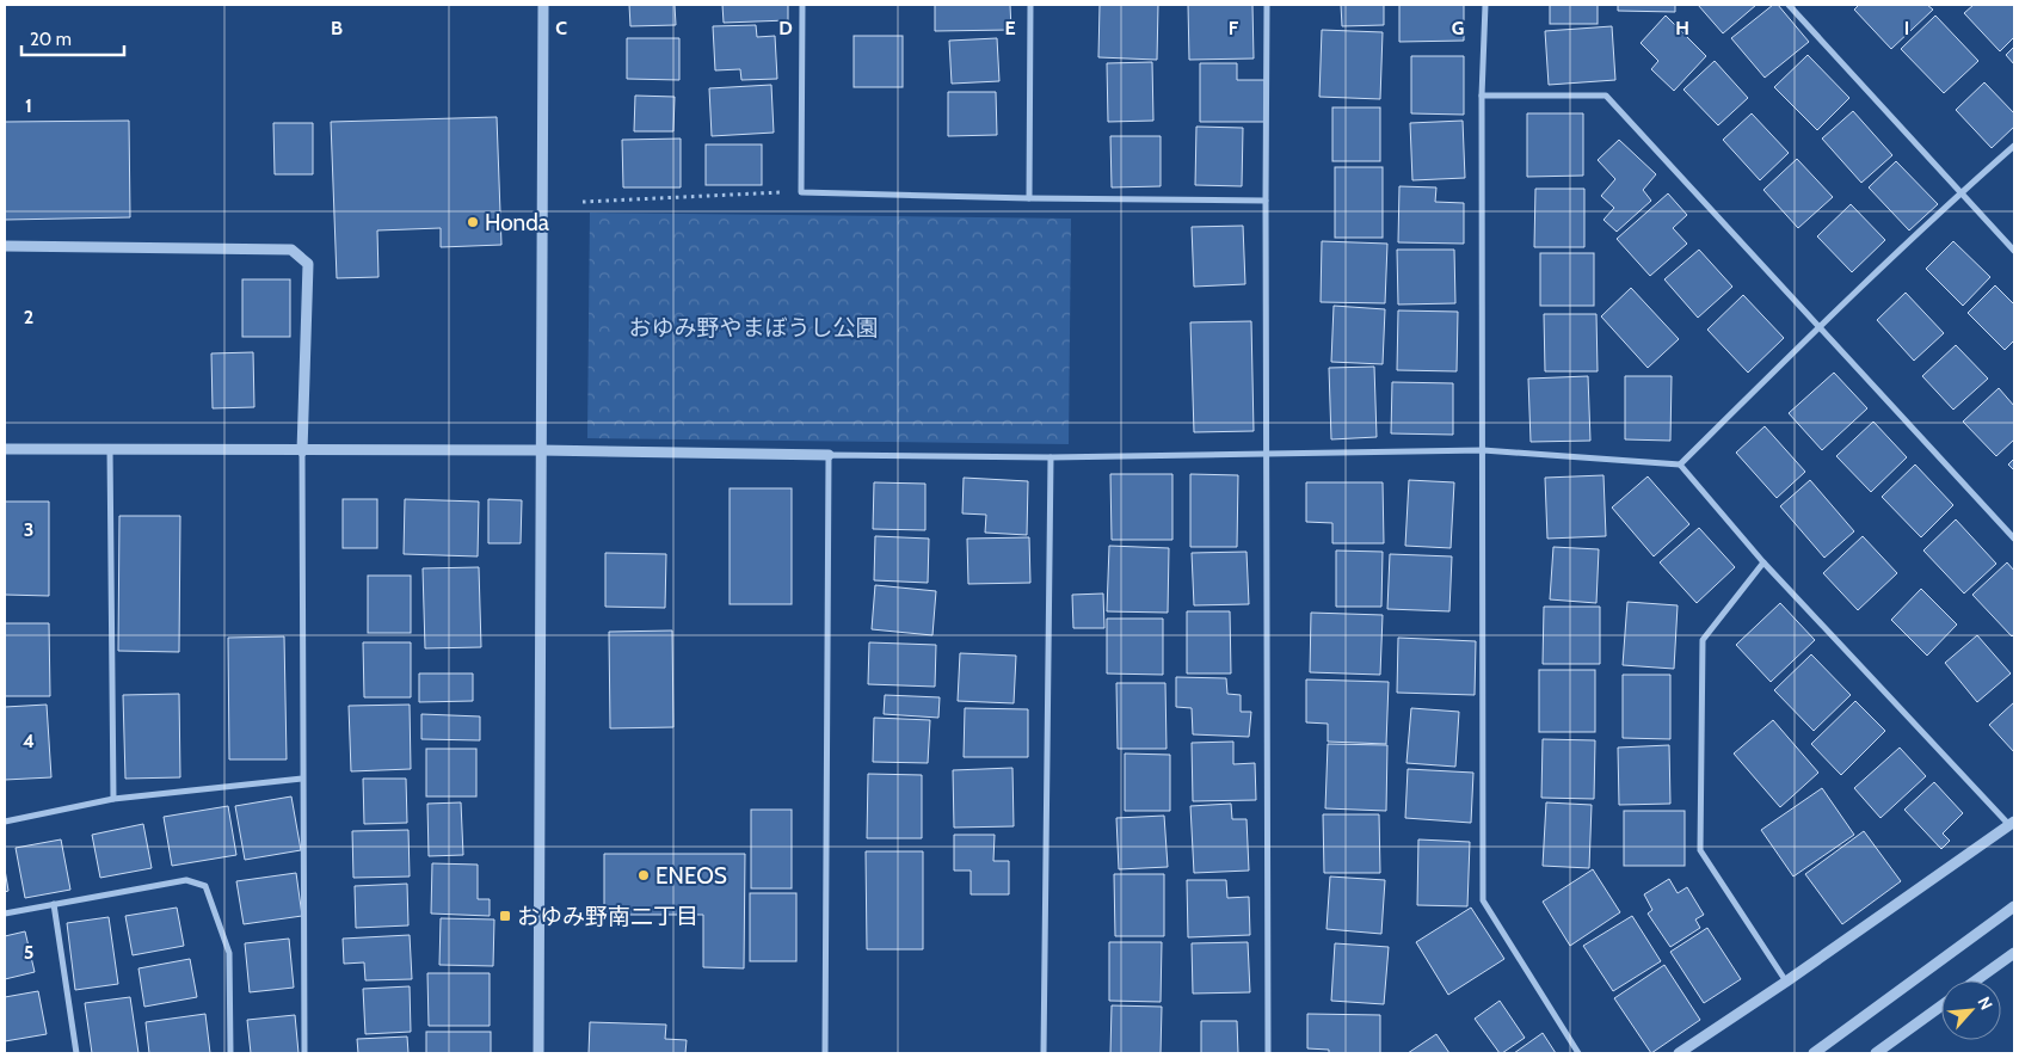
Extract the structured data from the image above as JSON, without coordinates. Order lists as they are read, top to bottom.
{
  "parks": ["おゆみ野やまぼうし公園"],
  "places": {
    "other": ["Honda", "ENEOS"],
    "transit": ["おゆみ野南二丁目"]
  },
  "scale_bar": "20 m",
  "north": "top right",
  "grid": {
    "columns": [
      "B",
      "C",
      "D",
      "E",
      "F",
      "G",
      "H",
      "I"
    ],
    "rows": [
      "1",
      "2",
      "3",
      "4",
      "5"
    ]
  }
}
